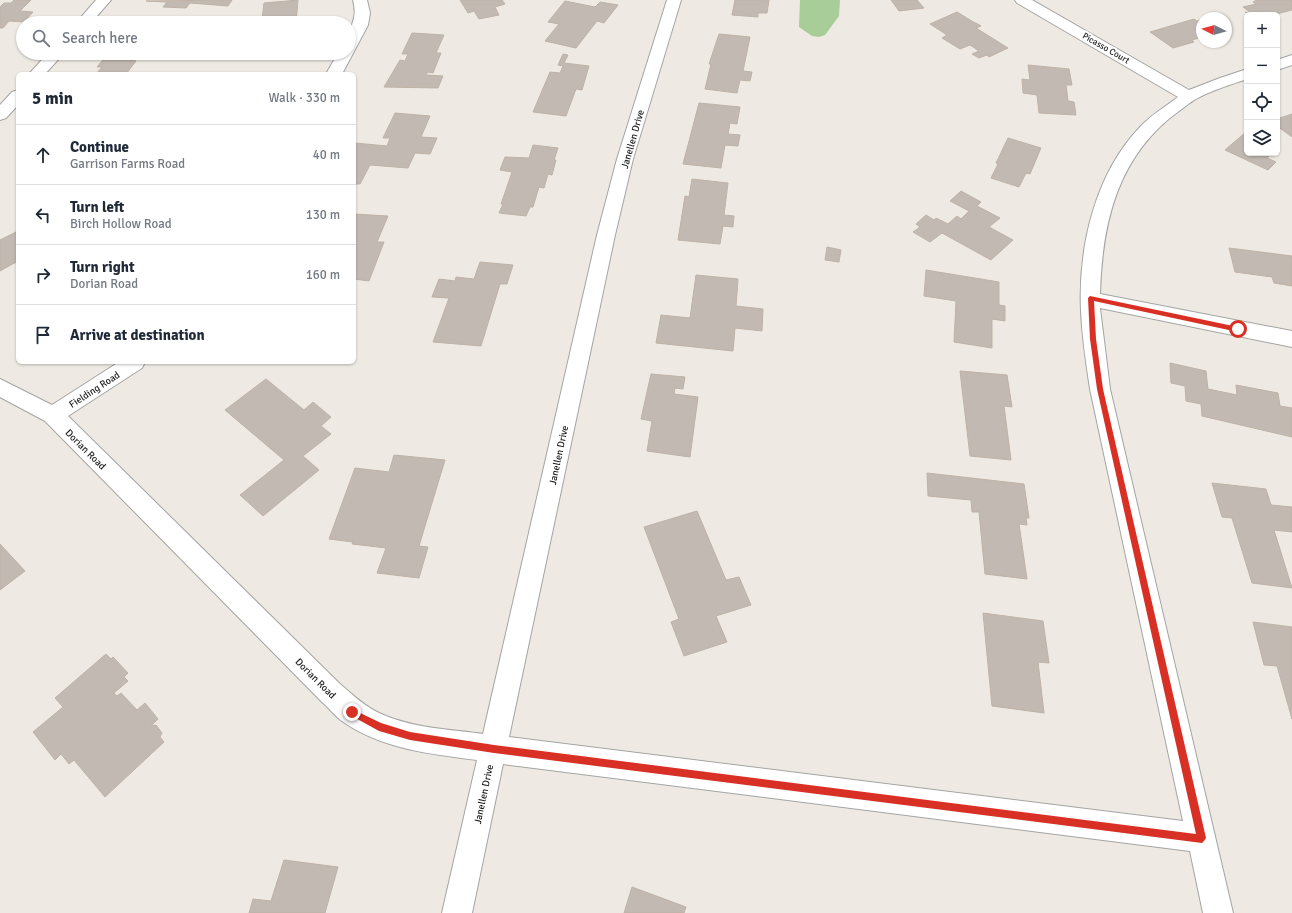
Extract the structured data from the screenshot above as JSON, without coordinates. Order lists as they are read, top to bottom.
{
  "streets": {
    "street": [
      "Picasso Court",
      "Janellen Drive",
      "Fielding Road",
      "Dorian Road"
    ]
  },
  "crossings": [
    ["Janellen Drive", "Dorian Road"],
    ["Fielding Road", "Dorian Road"]
  ],
  "north": "left",
  "page": {
    "map_buttons": ["+", "−"],
    "search": "Search here",
    "heading": ["5 min", "Walk · 330 m"],
    "list": [
      ["Continue", "Garrison Farms Road", "40 m"],
      ["Turn left", "Birch Hollow Road", "130 m"],
      ["Turn right", "Dorian Road", "160 m"],
      "Arrive at destination"
    ]
  }
}
